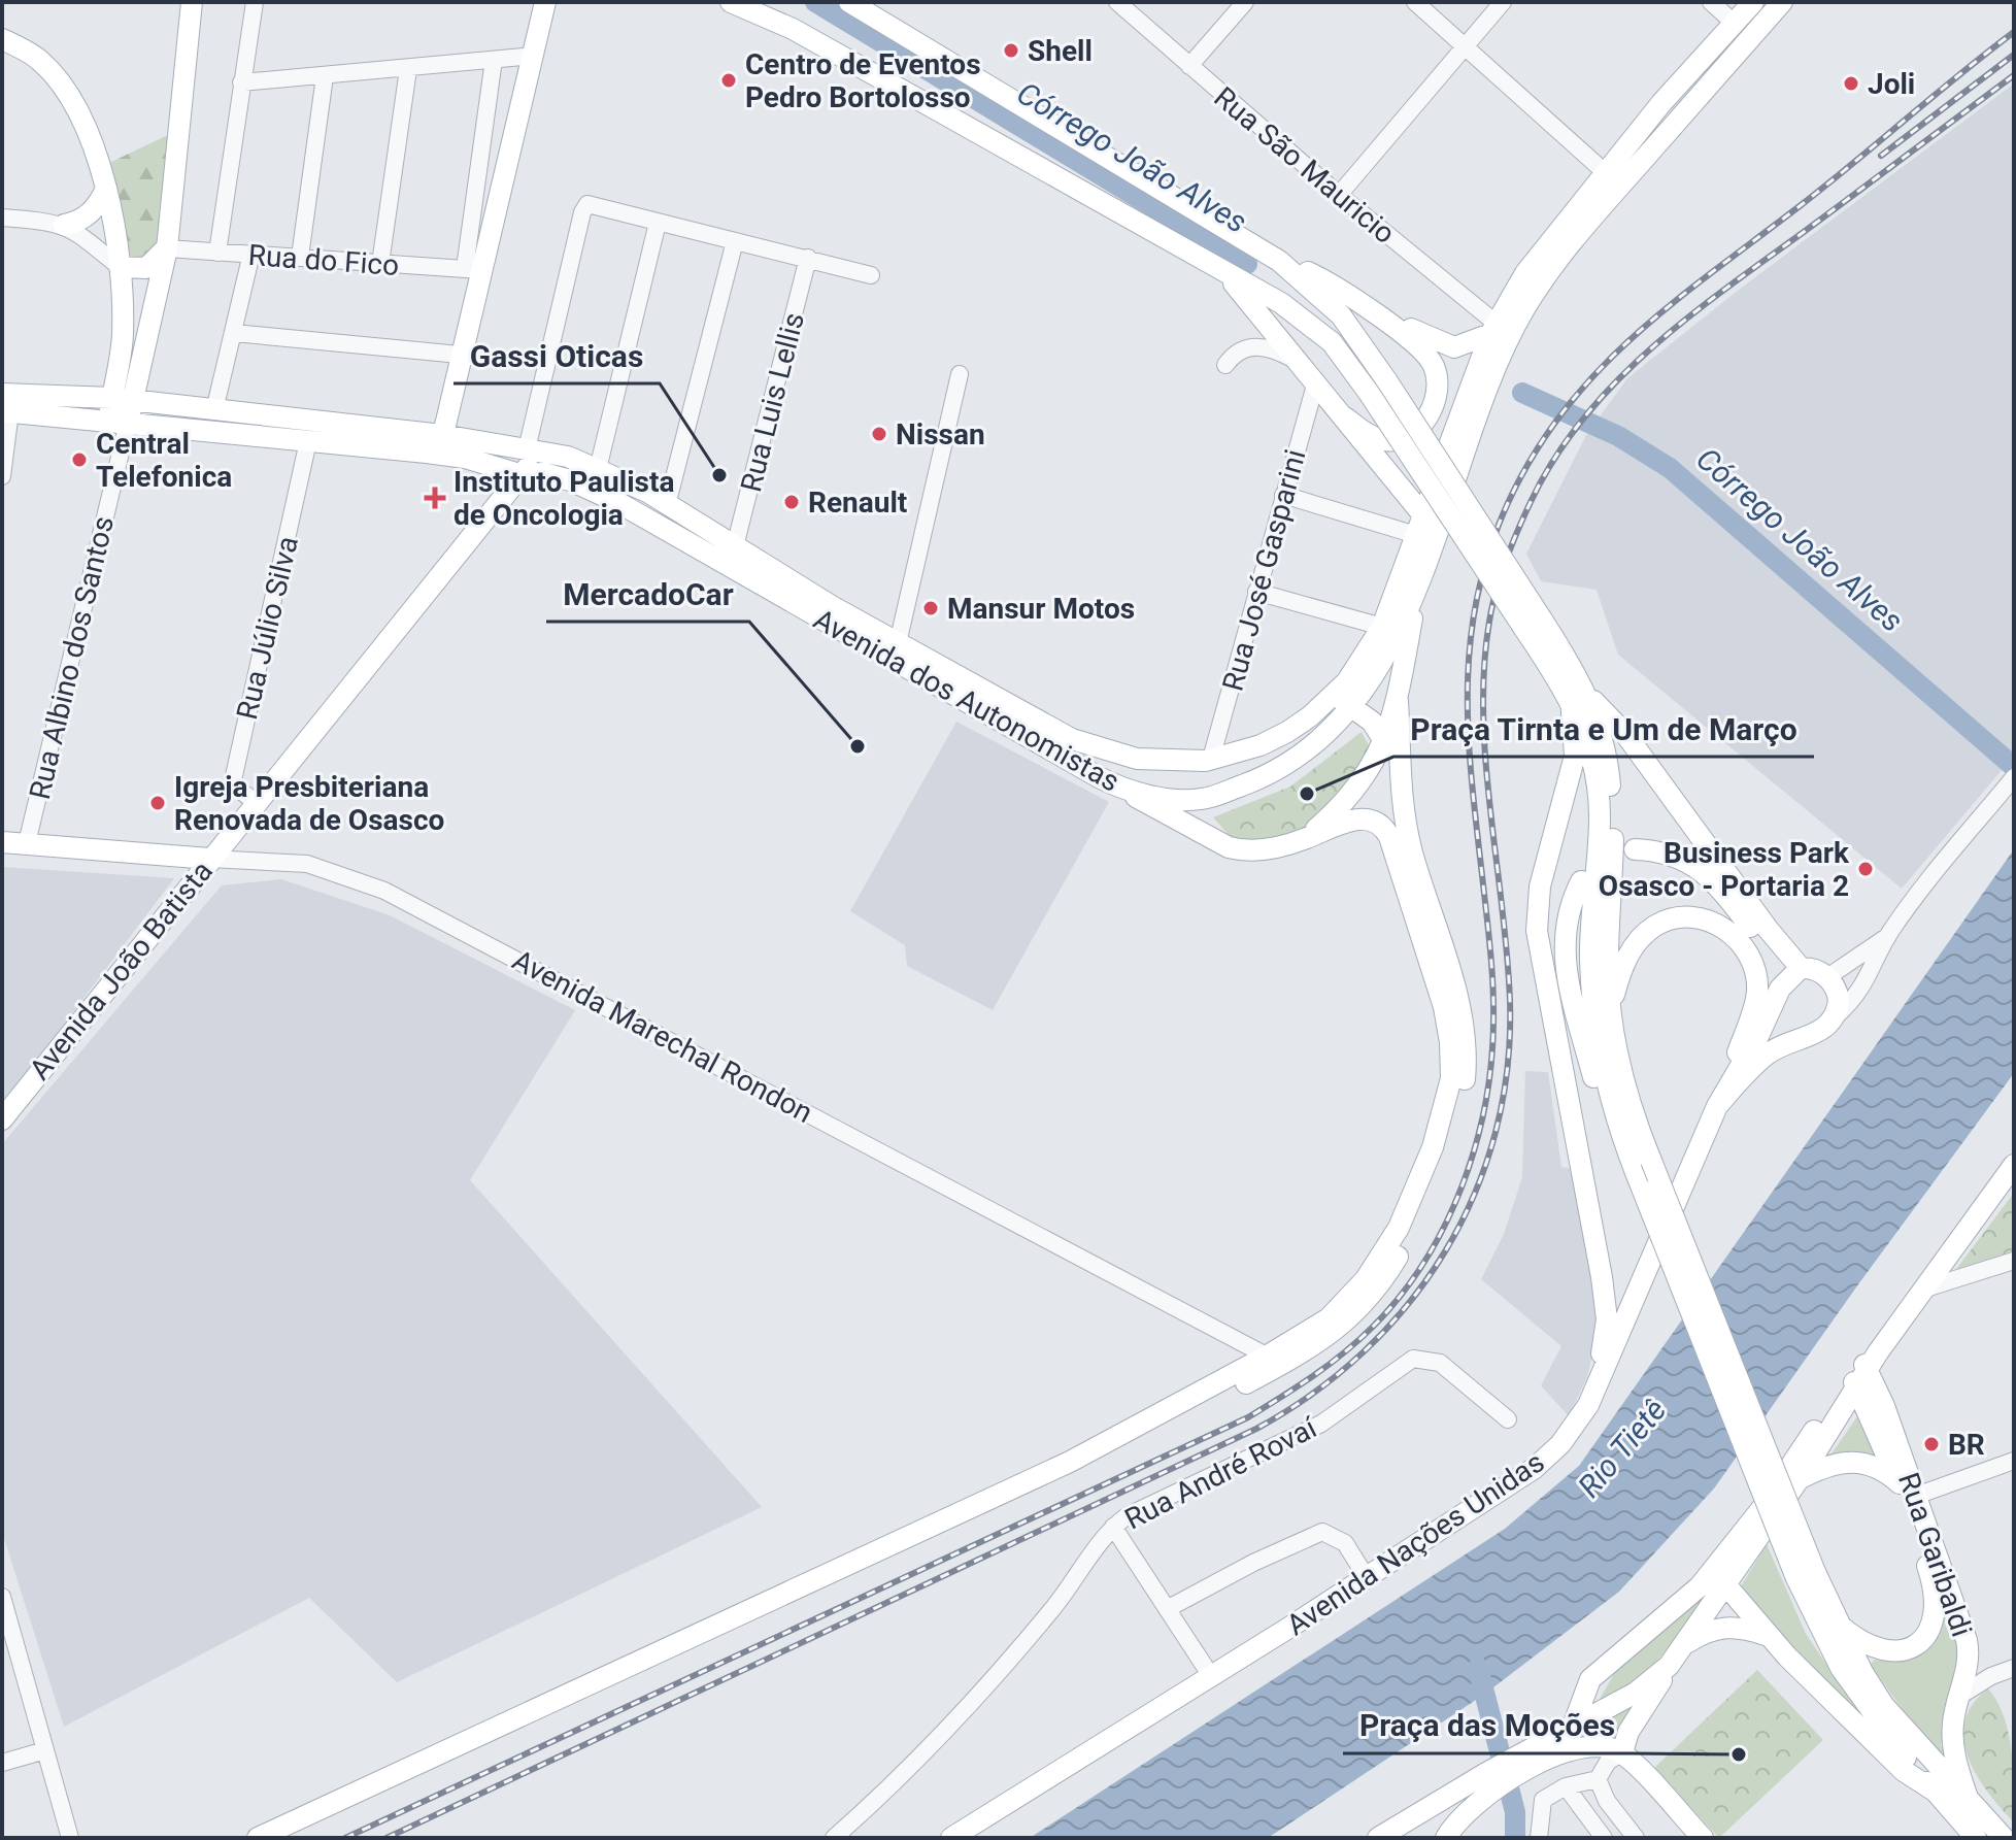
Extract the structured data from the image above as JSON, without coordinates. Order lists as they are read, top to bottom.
{
  "streets": {
    "main road": [
      "Avenida dos Autonomistas",
      "Avenida João Batista",
      "Avenida Marechal Rondon",
      "Avenida Nações Unidas",
      "Rua Garibaldi"
    ],
    "street": [
      "Rua São Mauricio",
      "Rua do Fico",
      "Rua Luis Lellis",
      "Rua José Gasparini",
      "Rua Júlio Silva",
      "Rua Albino dos Santos",
      "Rua André Rovaí"
    ]
  },
  "crossings": [
    ["Rua São Mauricio", "Avenida dos Autonomistas"],
    ["Rua Luis Lellis", "Avenida dos Autonomistas"],
    ["Rua José Gasparini", "Avenida dos Autonomistas"],
    ["Rua Júlio Silva", "Avenida dos Autonomistas"],
    ["Rua Júlio Silva", "Avenida João Batista"],
    ["Rua Albino dos Santos", "Avenida dos Autonomistas"],
    ["Rua Albino dos Santos", "Avenida Marechal Rondon"],
    ["Avenida dos Autonomistas", "Avenida João Batista"],
    ["Avenida João Batista", "Avenida Marechal Rondon"]
  ],
  "water": ["Córrego João Alves", "Rio Tietê"],
  "places": {
    "other": [
      "Shell",
      "Centro de Eventos Pedro Bortolosso",
      "Joli",
      "Nissan",
      "Central Telefonica",
      "Gassi Oticas",
      "Renault",
      "Mansur Motos",
      "MercadoCar",
      "Praça Tirnta e Um de Março",
      "Igreja Presbiteriana Renovada de Osasco",
      "Business Park Osasco - Portaria 2",
      "BR",
      "Praça das Moções"
    ],
    "health": ["Instituto Paulista de Oncologia"]
  }
}
